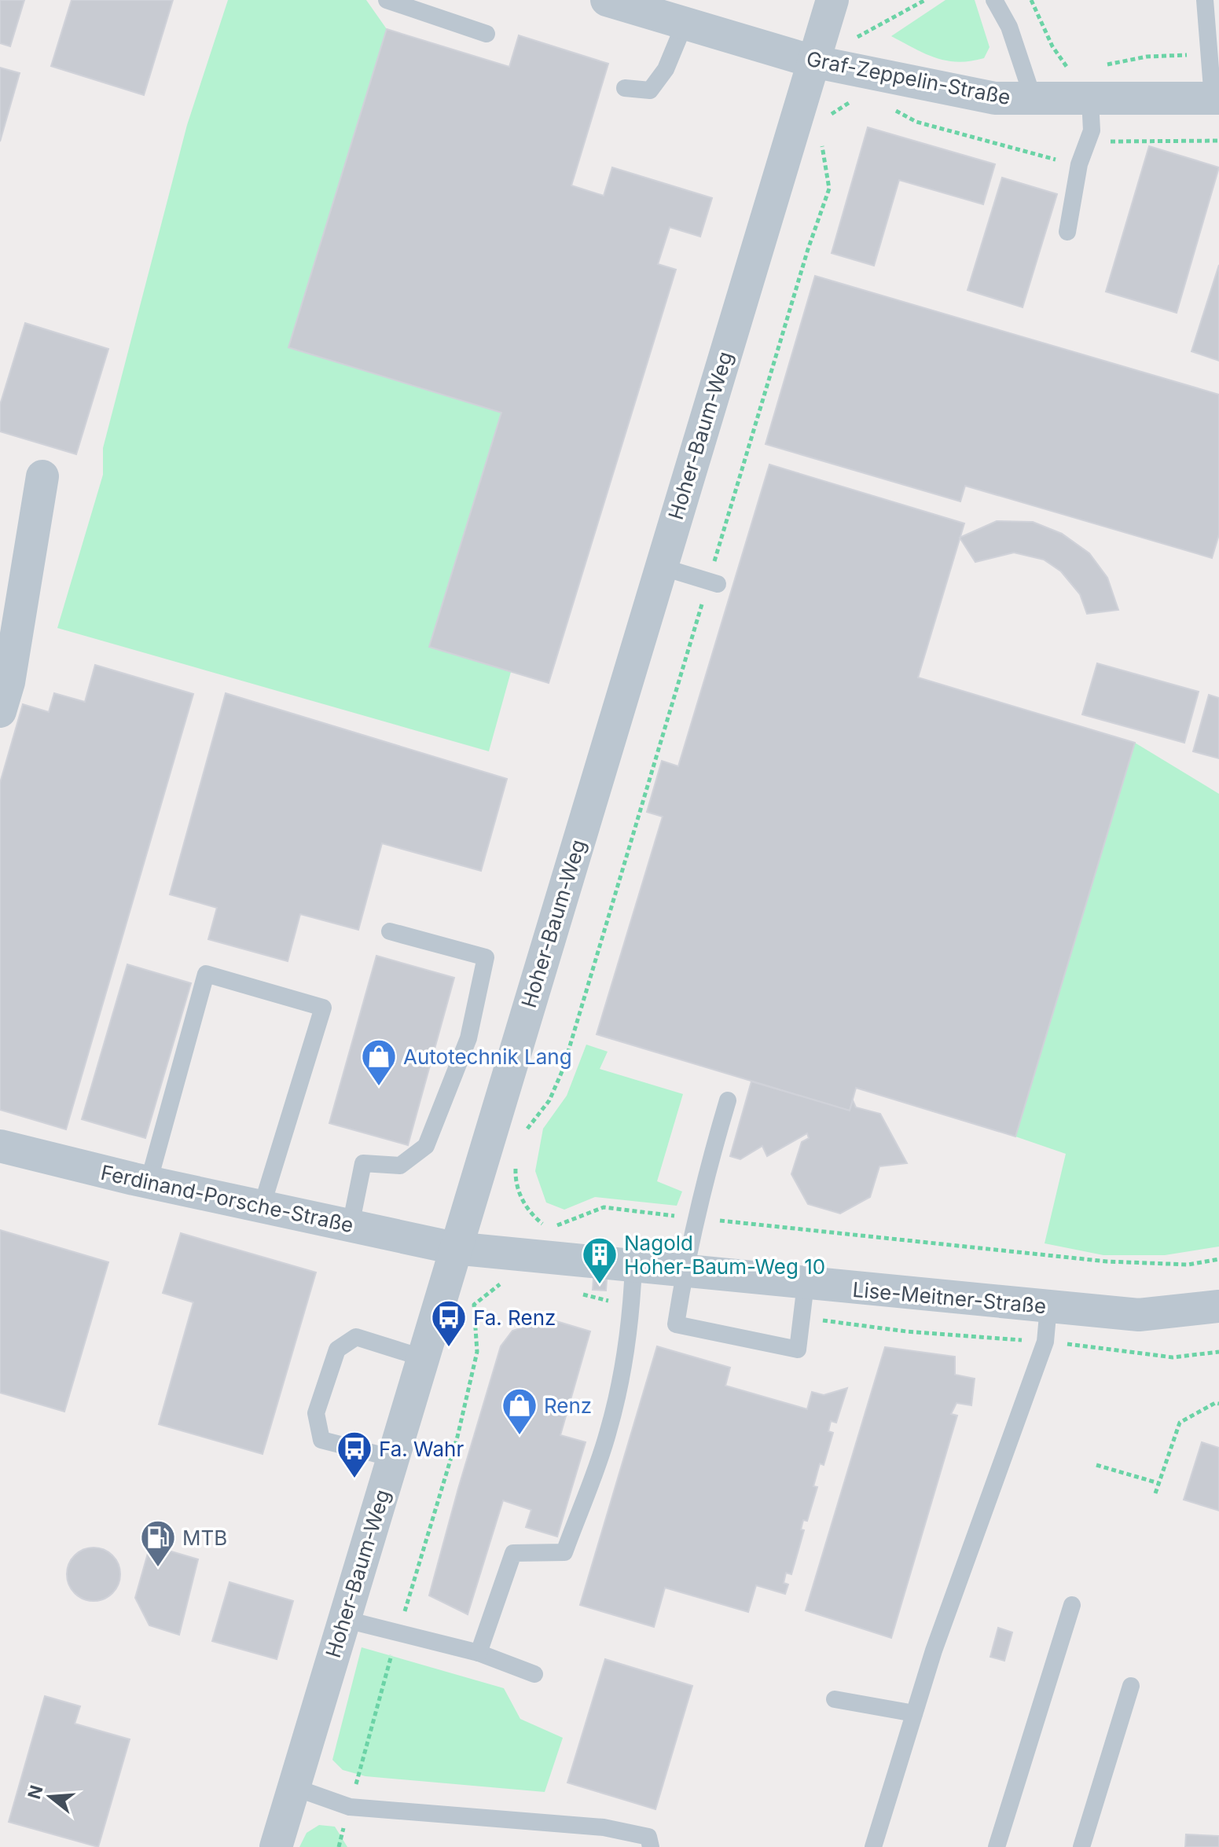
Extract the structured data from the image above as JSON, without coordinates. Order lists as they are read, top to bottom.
{
  "streets": {
    "street": [
      "Graf-Zeppelin-Straße",
      "Hoher-Baum-Weg",
      "Ferdinand-Porsche-Straße",
      "Lise-Meitner-Straße"
    ]
  },
  "crossings": [
    ["Graf-Zeppelin-Straße", "Hoher-Baum-Weg"],
    ["Hoher-Baum-Weg", "Ferdinand-Porsche-Straße"],
    ["Hoher-Baum-Weg", "Lise-Meitner-Straße"],
    ["Ferdinand-Porsche-Straße", "Lise-Meitner-Straße"]
  ],
  "places": {
    "shop": ["Autotechnik Lang", "Renz"],
    "building": ["Nagold Hoher-Baum-Weg 10"],
    "bus stop": ["Fa. Renz", "Fa. Wahr"],
    "fuel station": ["MTB"]
  },
  "north": "left"
}
